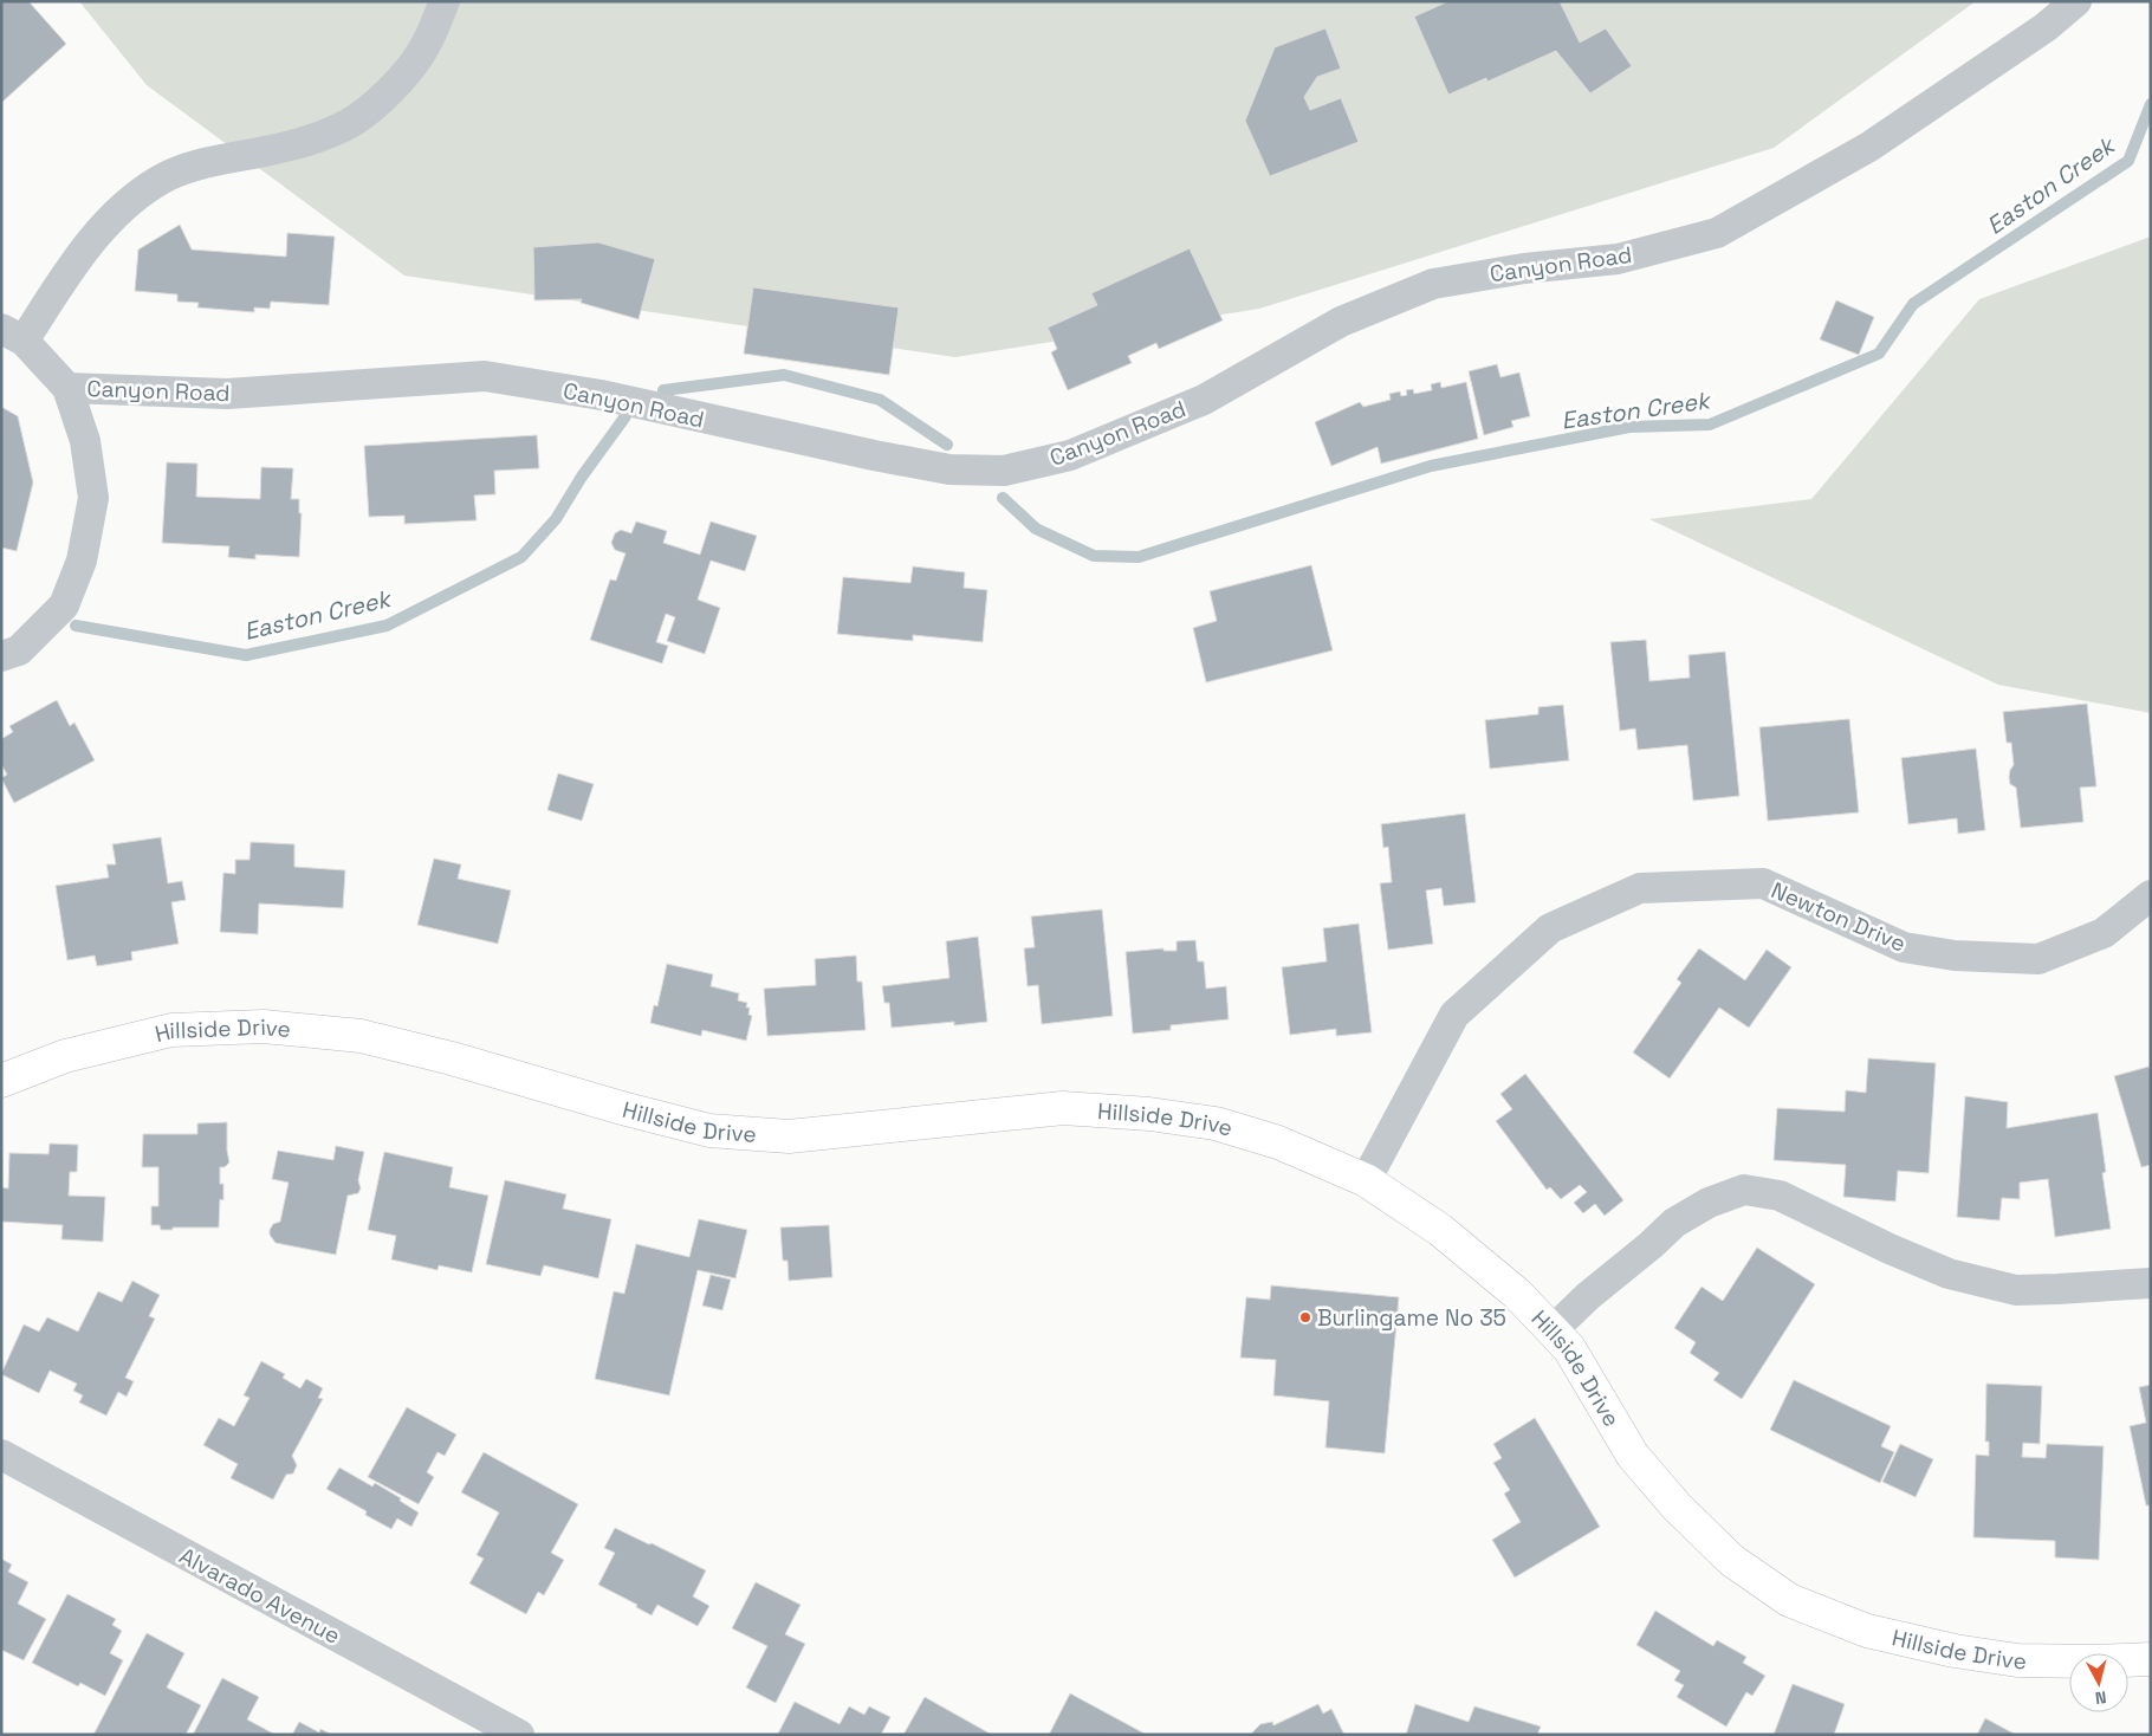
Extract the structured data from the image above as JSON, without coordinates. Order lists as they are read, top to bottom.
{
  "streets": {
    "main road": ["Hillside Drive"],
    "street": ["Canyon Road", "Newton Drive", "Alvarado Avenue"]
  },
  "crossings": [
    ["Newton Drive", "Hillside Drive"]
  ],
  "water": ["Easton Creek"],
  "places": ["Burlingame No 35"],
  "north": "bottom"
}
